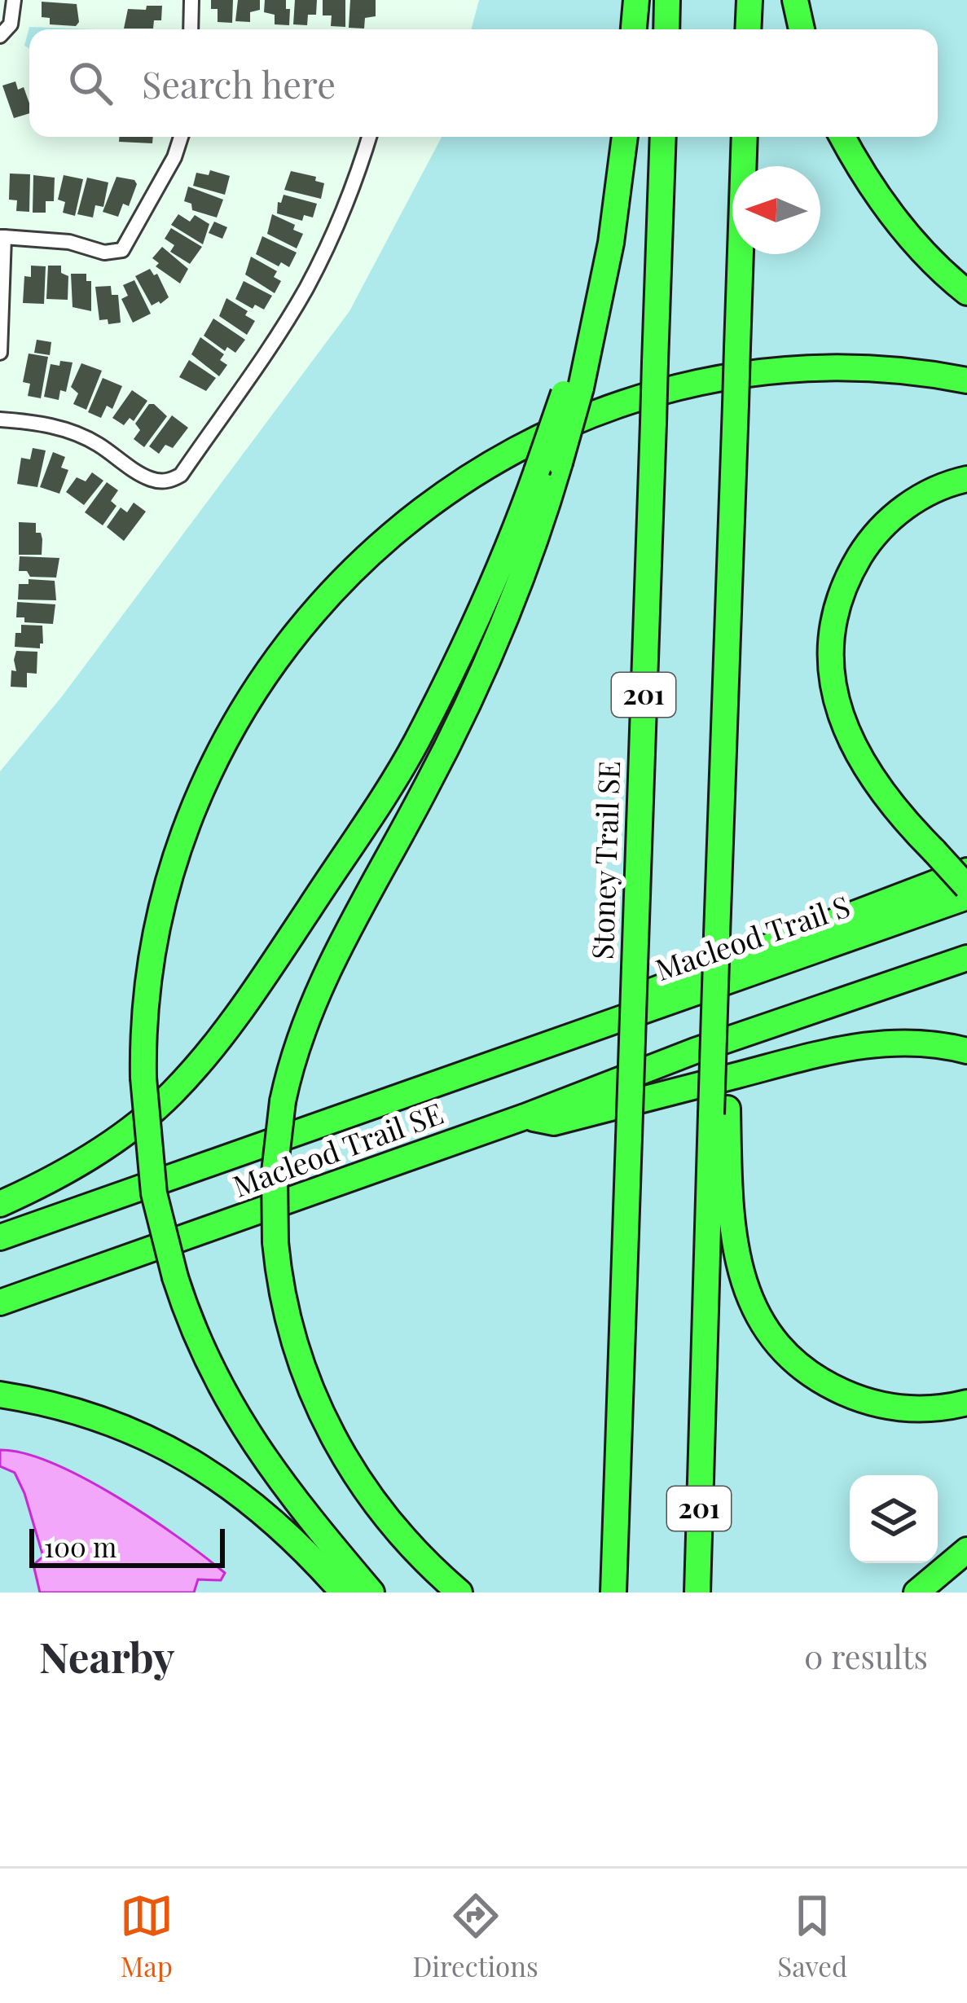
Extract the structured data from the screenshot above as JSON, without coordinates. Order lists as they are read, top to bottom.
{
  "streets": {
    "highway": [
      "201",
      "Stoney Trail SE",
      "Macleod Trail S",
      "Macleod Trail SE"
    ]
  },
  "crossings": [
    ["Macleod Trail S", "Macleod Trail SE"]
  ],
  "scale_bar": "100 m",
  "north": "left",
  "page": {
    "search": "Search here",
    "scale": "100 m",
    "heading": ["Nearby", "0 results"],
    "nav": ["Map", "Directions", "Saved"]
  }
}
